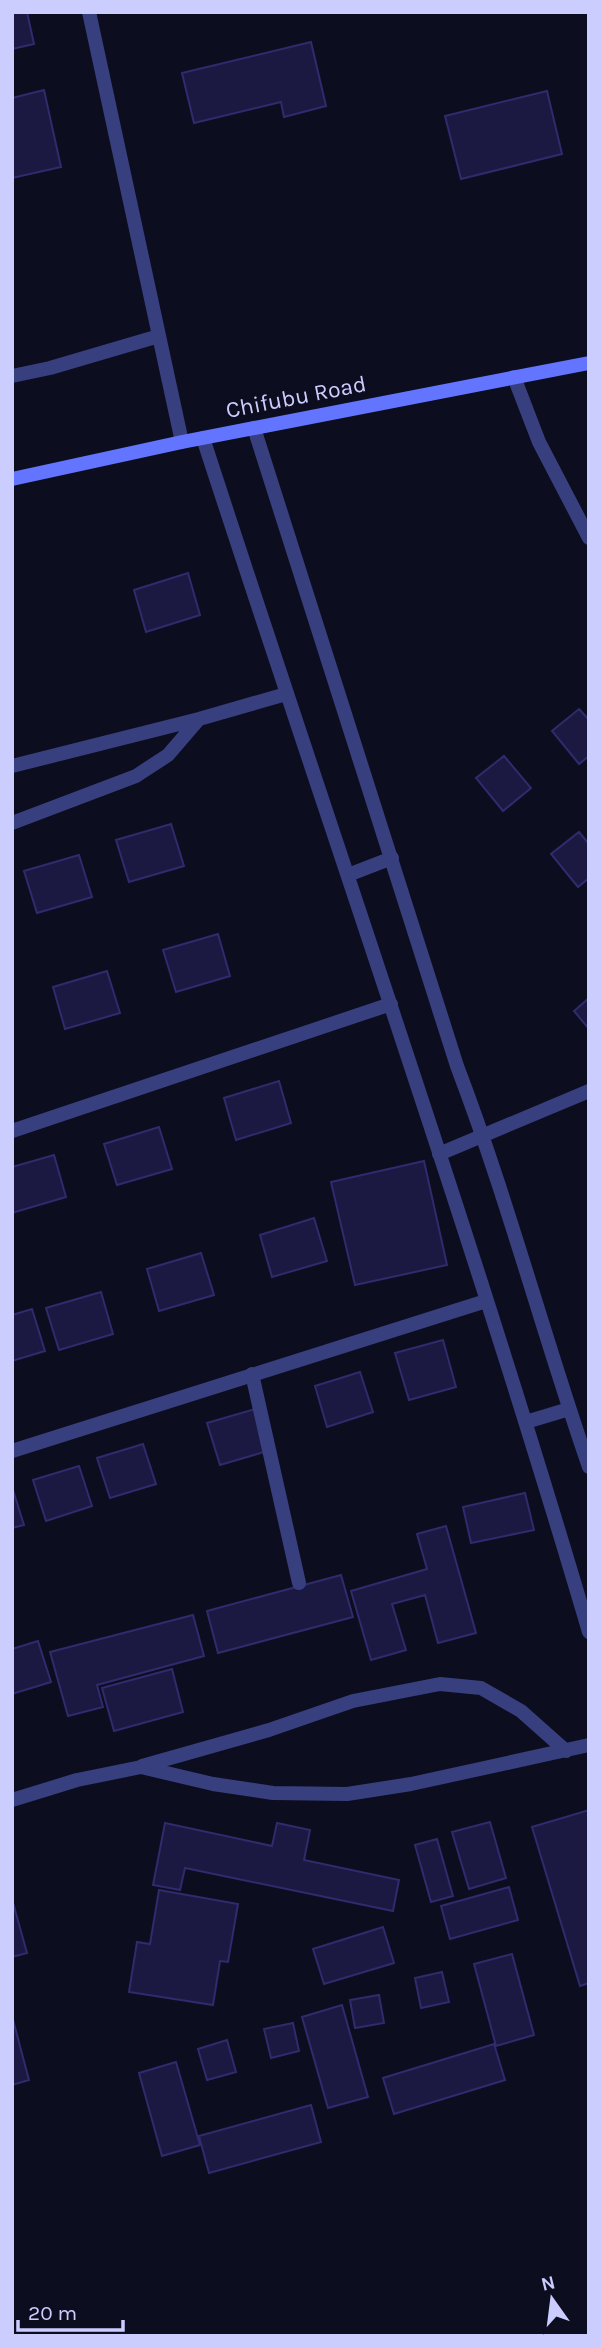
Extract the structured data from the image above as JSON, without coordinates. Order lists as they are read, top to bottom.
{
  "streets": {
    "main road": ["Chifubu Road"]
  },
  "scale_bar": "20 m",
  "north": "top"
}
